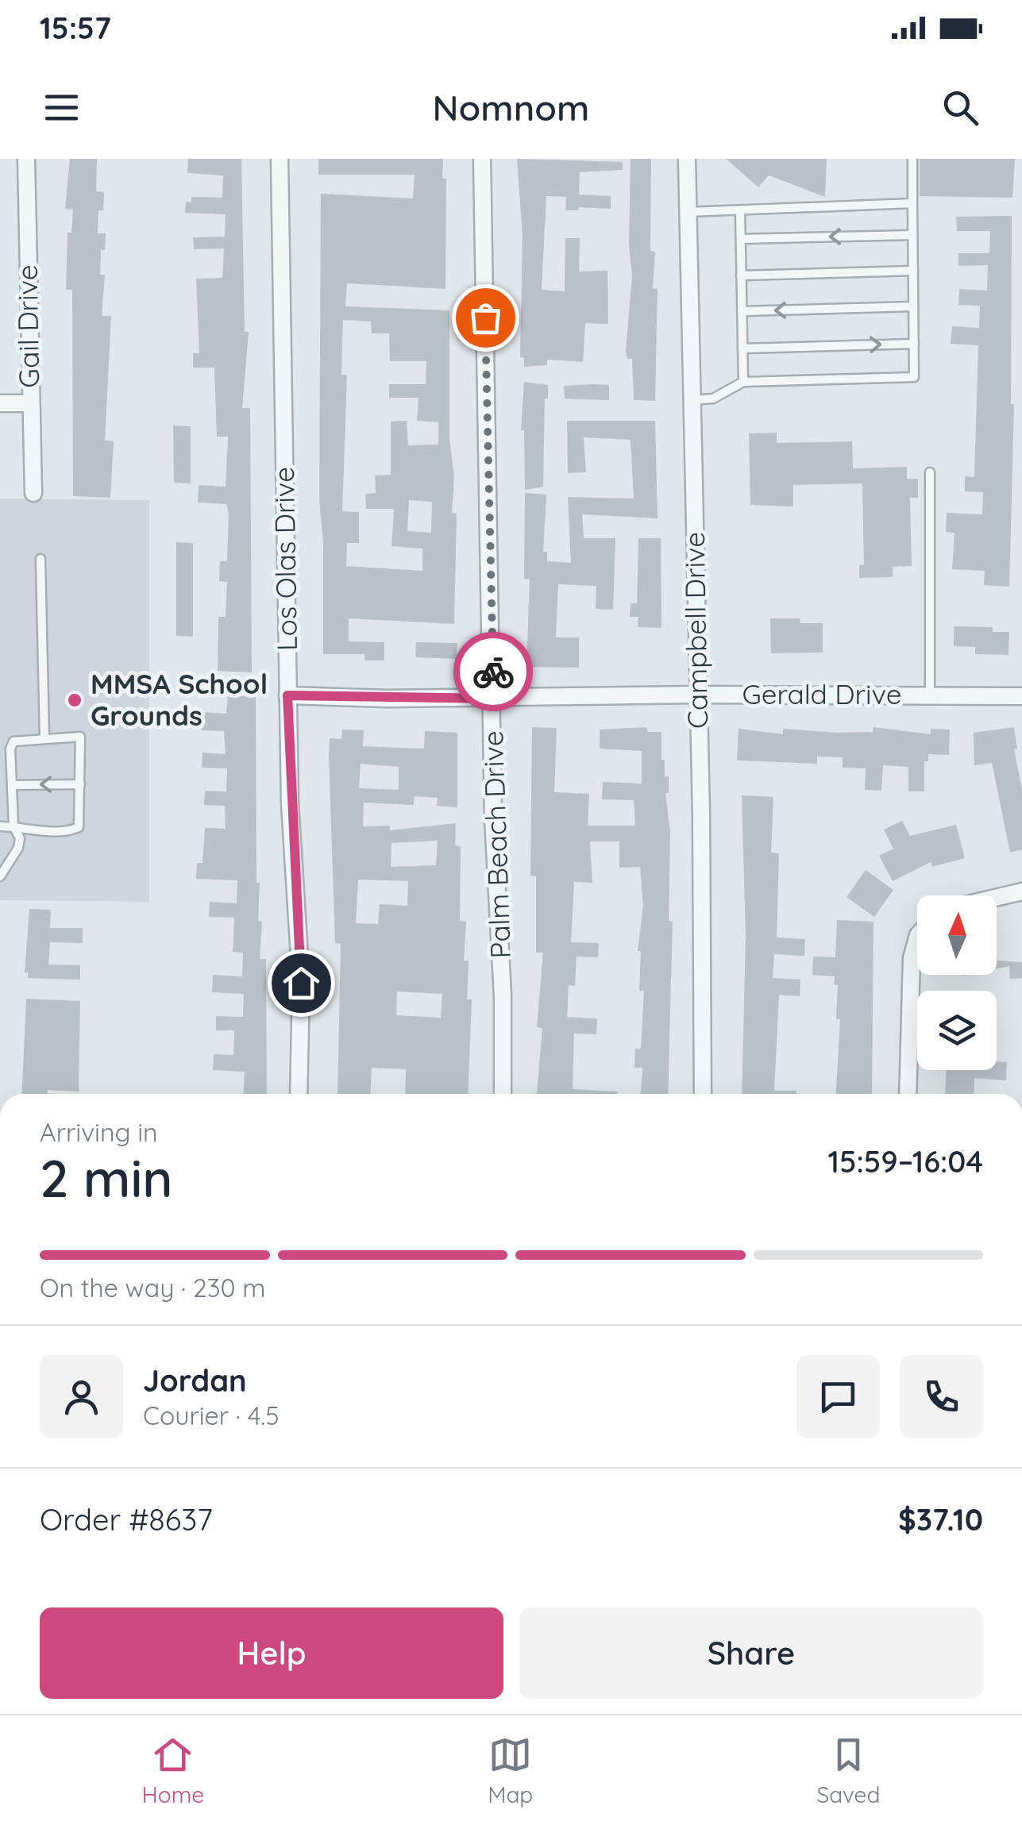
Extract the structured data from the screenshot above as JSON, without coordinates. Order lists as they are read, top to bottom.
{
  "streets": {
    "street": [
      "Gail Drive",
      "Los Olas Drive",
      "Campbell Drive",
      "Gerald Drive",
      "Palm Beach Drive"
    ]
  },
  "crossings": [
    ["Los Olas Drive", "Gerald Drive"],
    ["Campbell Drive", "Gerald Drive"],
    ["Gerald Drive", "Palm Beach Drive"]
  ],
  "places": ["MMSA School Grounds"],
  "north": "top",
  "page": {
    "status": "15:57",
    "header": "Nomnom",
    "heading": ["2 min", "Arriving in", "15:59–16:04"],
    "panel": [
      "Jordan",
      "Courier · 4.5",
      "Order #8637",
      "$37.10"
    ],
    "bar": "On the way · 230 m",
    "buttons": ["Help", "Share"],
    "tabs": ["Home", "Map", "Saved"]
  }
}
